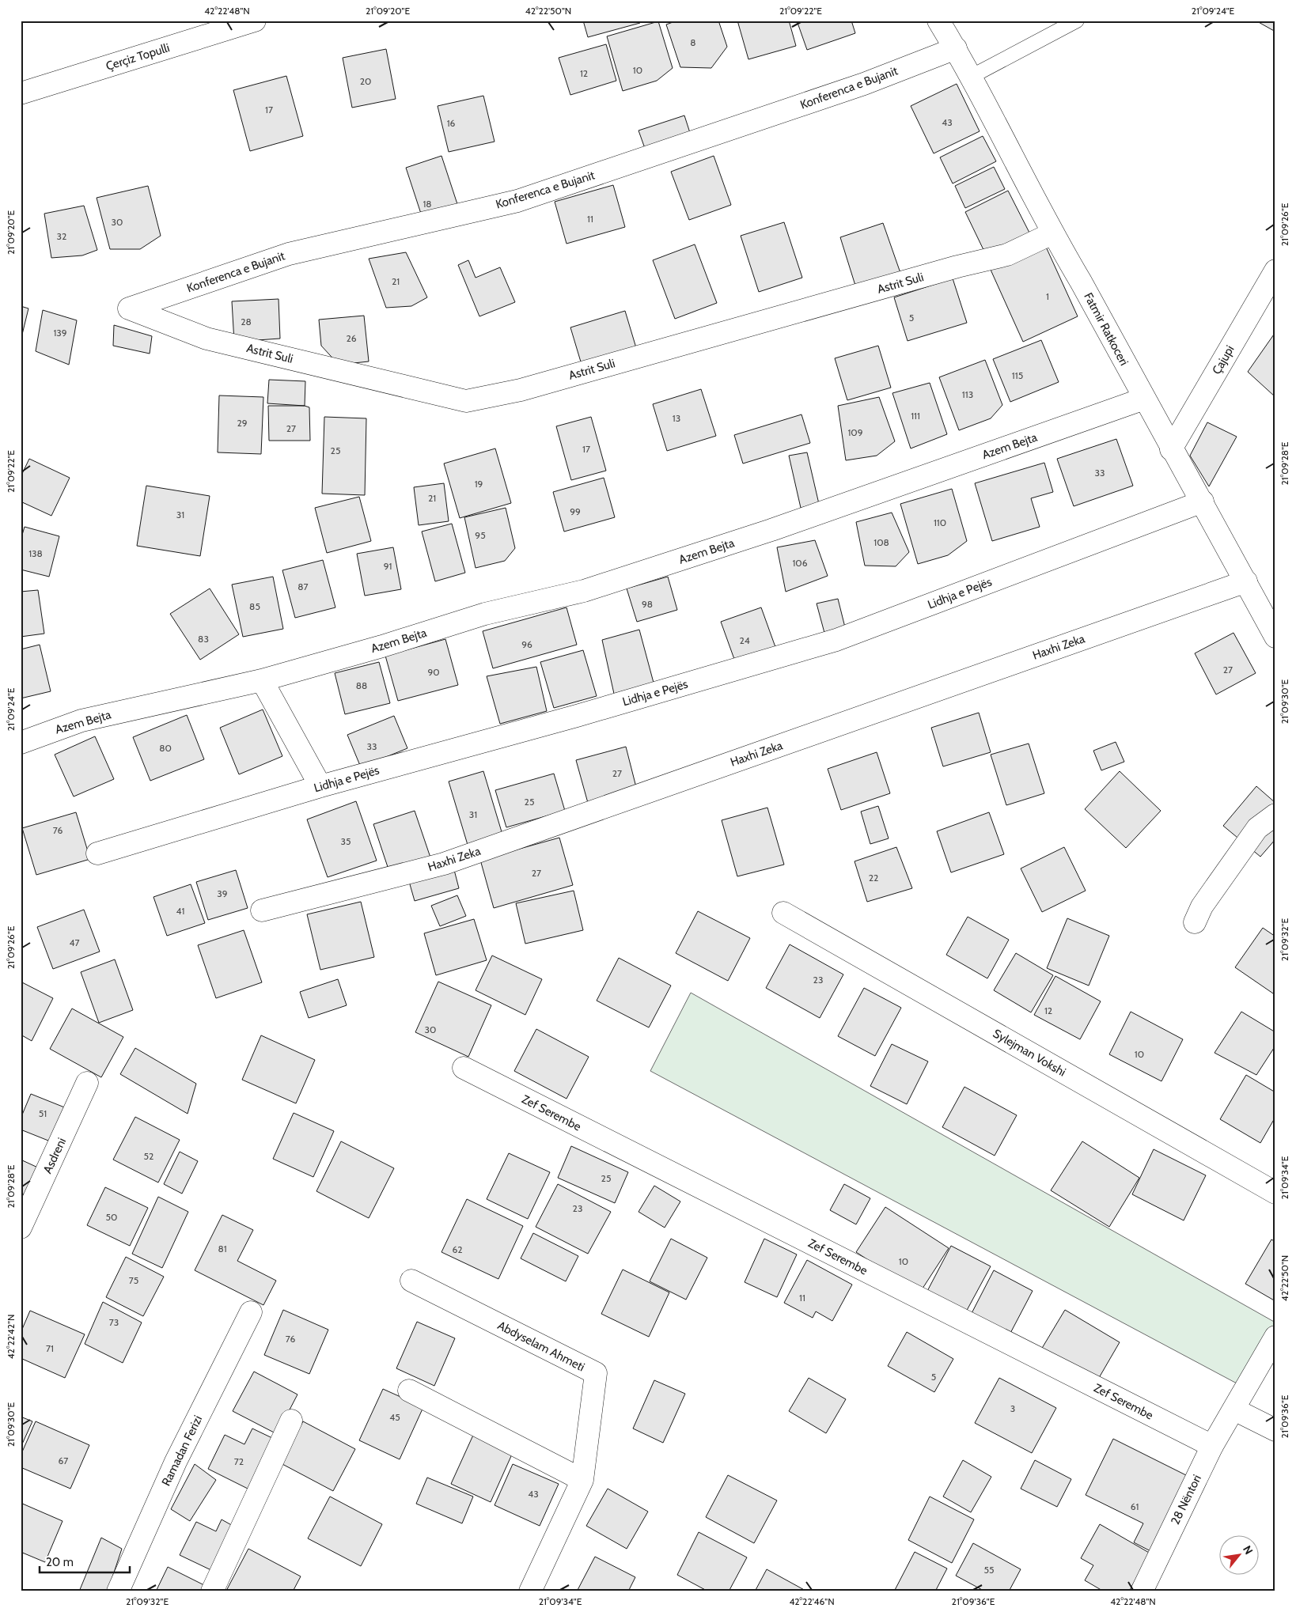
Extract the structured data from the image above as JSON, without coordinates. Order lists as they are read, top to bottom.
{
  "streets": {
    "street": [
      "Çerçiz Topulli",
      "Konferenca e Bujanit",
      "Astrit Suli",
      "Fatmir Ratkoceri",
      "Çajupi",
      "Azem Bejta",
      "Lidhja e Pejës",
      "Haxhi Zeka",
      "Sylejman Vokshi",
      "Zef Serembe",
      "Asdreni",
      "Abdyselam Ahmeti",
      "Ramadan Ferizi",
      "28 Nëntori"
    ]
  },
  "crossings": [
    ["Konferenca e Bujanit", "Astrit Suli"],
    ["Konferenca e Bujanit", "Fatmir Ratkoceri"],
    ["Astrit Suli", "Fatmir Ratkoceri"],
    ["Fatmir Ratkoceri", "Çajupi"],
    ["Fatmir Ratkoceri", "Azem Bejta"],
    ["Fatmir Ratkoceri", "Lidhja e Pejës"],
    ["Fatmir Ratkoceri", "Haxhi Zeka"],
    ["Zef Serembe", "28 Nëntori"]
  ],
  "house_numbers": [
    "8",
    "10",
    "12",
    "20",
    "17",
    "43",
    "16",
    "18",
    "11",
    "30",
    "32",
    "21",
    "1",
    "5",
    "28",
    "139",
    "26",
    "115",
    "113",
    "111",
    "13",
    "29",
    "27",
    "109",
    "17",
    "25",
    "33",
    "19",
    "21",
    "99",
    "31",
    "110",
    "95",
    "108",
    "138",
    "106",
    "91",
    "87",
    "98",
    "85",
    "83",
    "24",
    "96",
    "27",
    "90",
    "88",
    "33",
    "80",
    "27",
    "25",
    "31",
    "76",
    "35",
    "27",
    "22",
    "39",
    "41",
    "47",
    "23",
    "12",
    "30",
    "10",
    "51",
    "52",
    "25",
    "23",
    "50",
    "81",
    "62",
    "10",
    "75",
    "11",
    "73",
    "76",
    "71",
    "5",
    "3",
    "45",
    "67",
    "72",
    "43",
    "61",
    "55"
  ],
  "scale_bar": "20 m",
  "north": "top right",
  "coordinates": [
    "42°22'48\"N",
    "21°09'20\"E",
    "42°22'50\"N",
    "21°09'22\"E",
    "21°09'24\"E",
    "21°09'26\"E",
    "21°09'28\"E",
    "21°09'30\"E",
    "21°09'32\"E",
    "21°09'34\"E",
    "42°22'42\"N",
    "21°09'36\"E",
    "42°22'46\"N"
  ]
}
